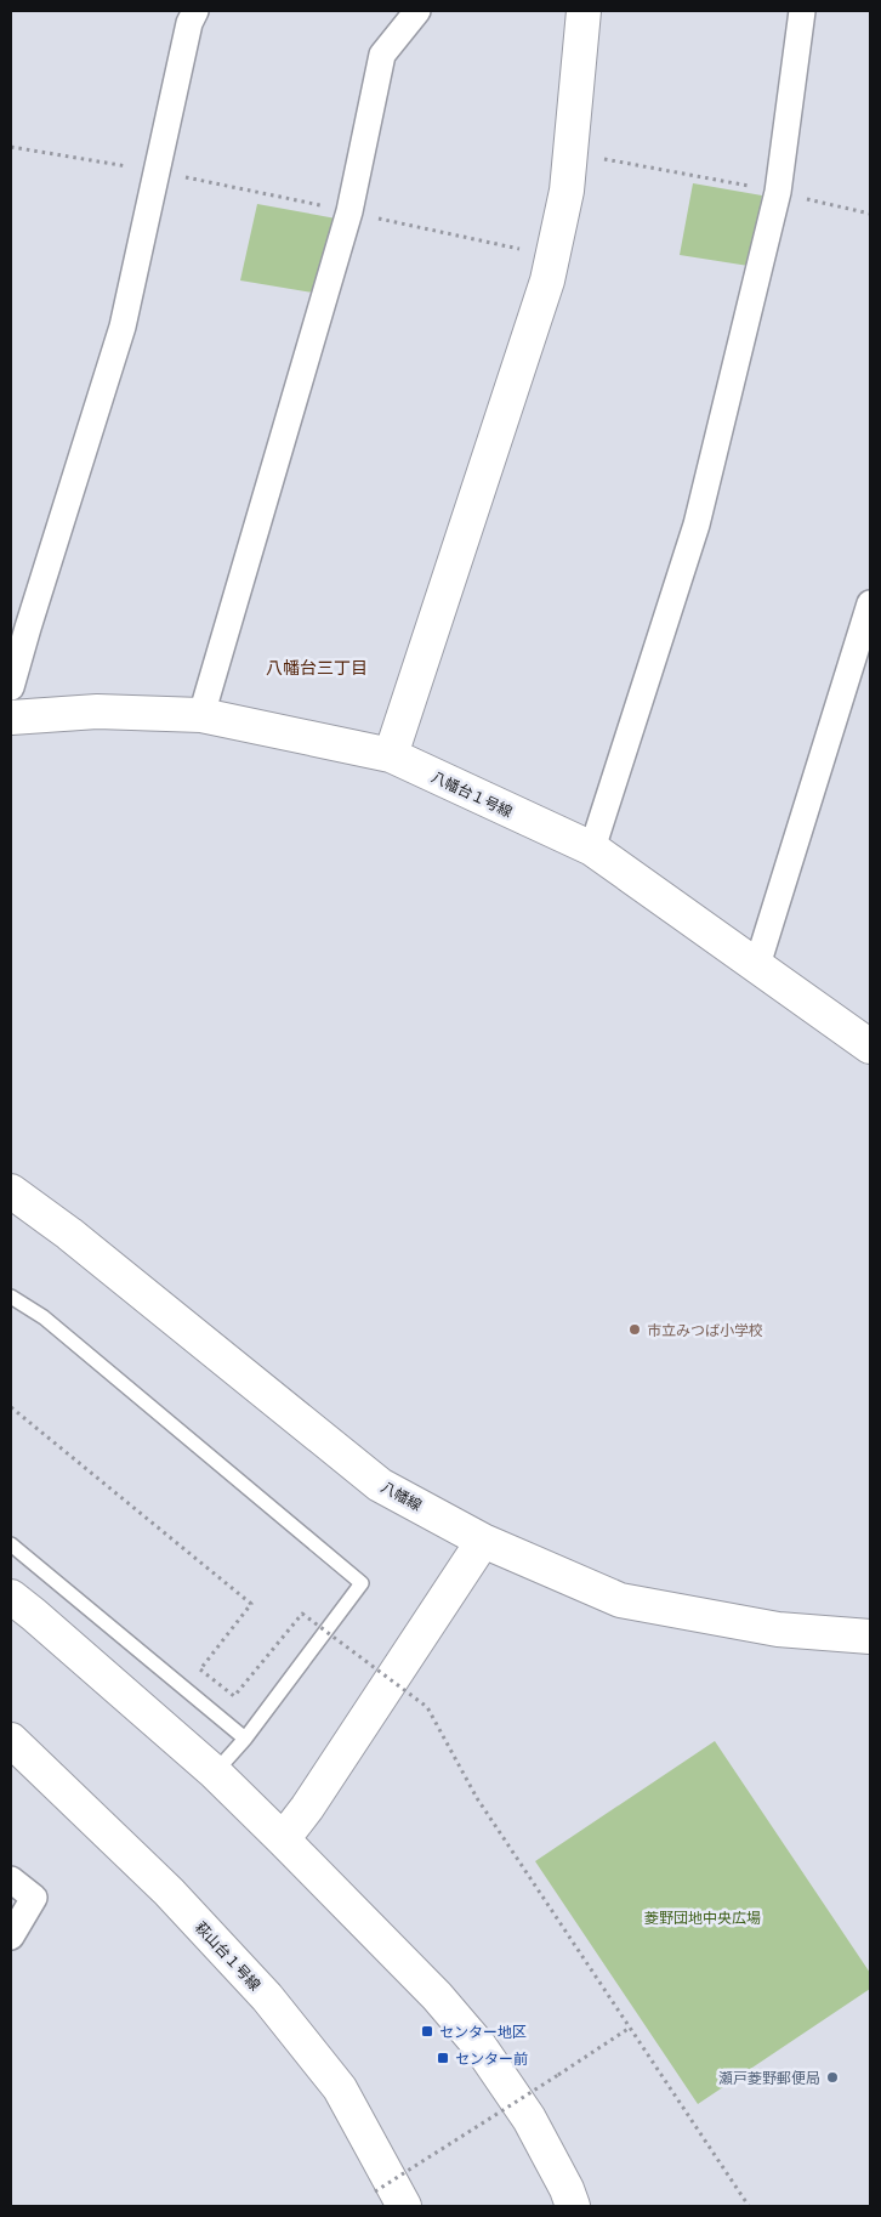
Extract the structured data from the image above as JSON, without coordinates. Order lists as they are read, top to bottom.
{
  "streets": {
    "street": ["八幡台１号線", "八幡線", "萩山台１号線"]
  },
  "districts": ["八幡台三丁目"],
  "parks": ["菱野団地中央広場"],
  "places": {
    "other": ["市立みつば小学校", "瀬戸菱野郵便局"],
    "transit": ["センター地区", "センター前"]
  }
}
